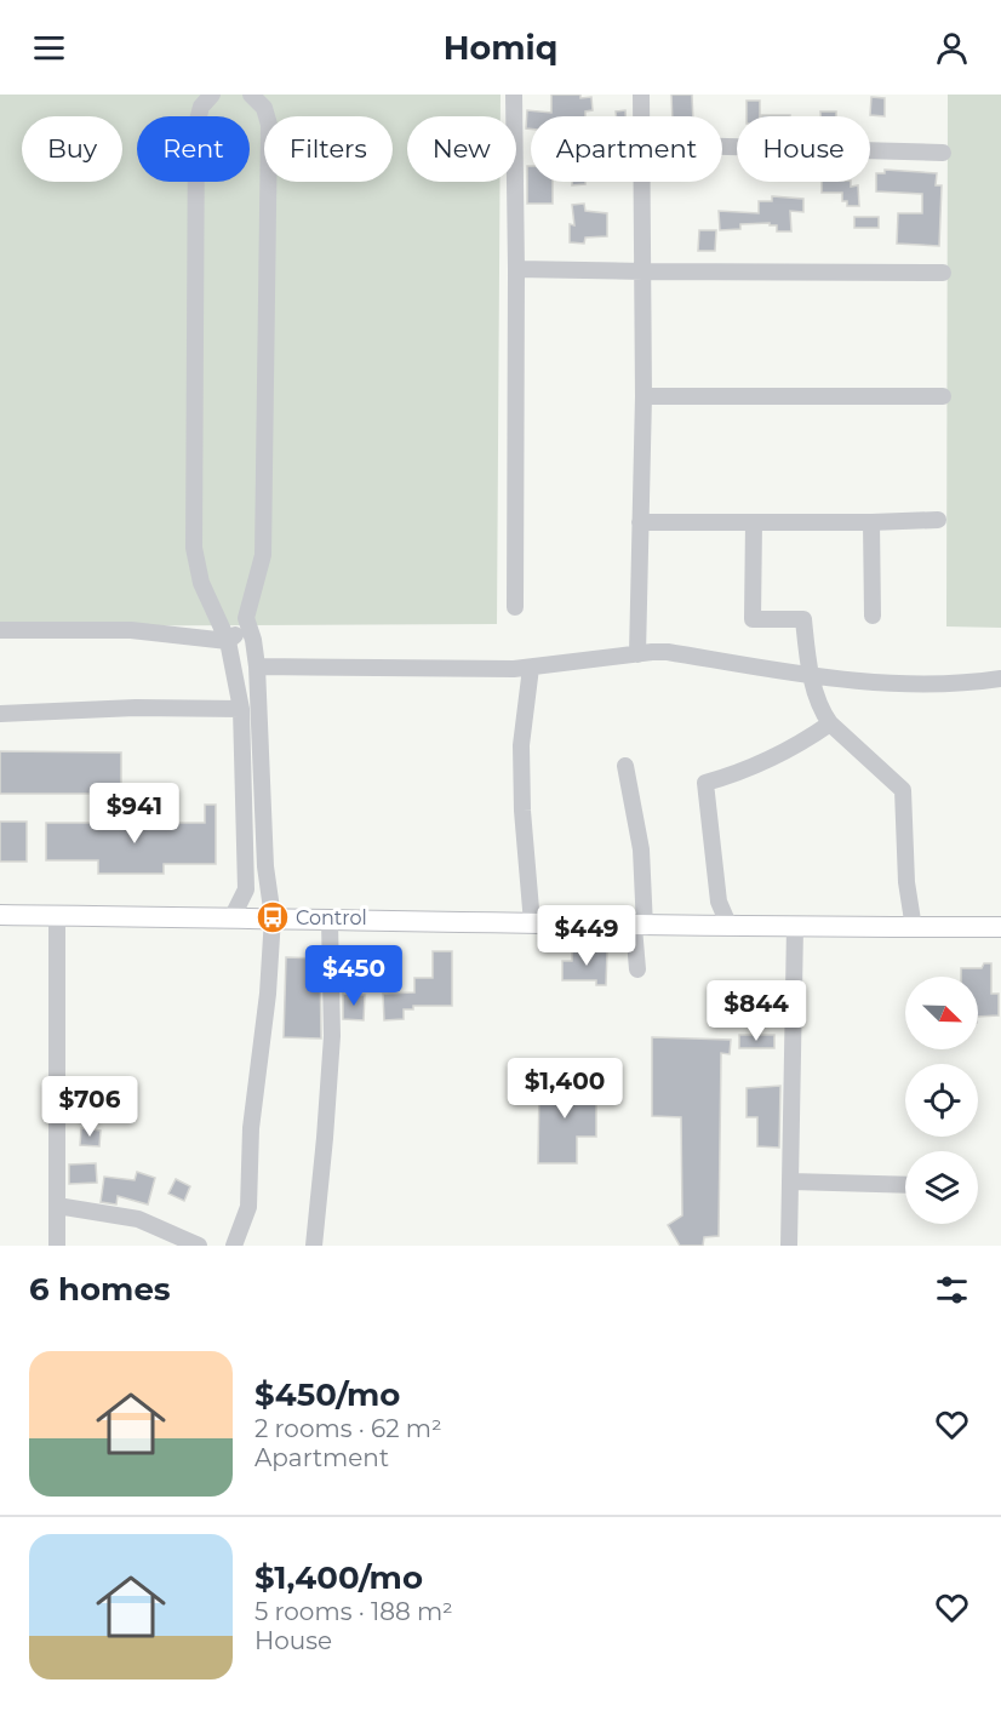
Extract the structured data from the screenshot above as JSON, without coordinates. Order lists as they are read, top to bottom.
{
  "places": {
    "bus stop": ["Control"]
  },
  "north": "bottom right",
  "page": {
    "header": "Homiq",
    "chip": [
      "Buy",
      "Rent",
      "Filters",
      "New",
      "Apartment",
      "House"
    ],
    "price": [
      "$941",
      "$449",
      "$450",
      "$844",
      "$1,400",
      "$706"
    ],
    "heading": "6 homes",
    "list": [
      {
        "name": "$450/mo",
        "note": "2 rooms · 62 m² · Apartment"
      },
      {
        "name": "$1,400/mo",
        "note": "5 rooms · 188 m² · House"
      }
    ]
  }
}
